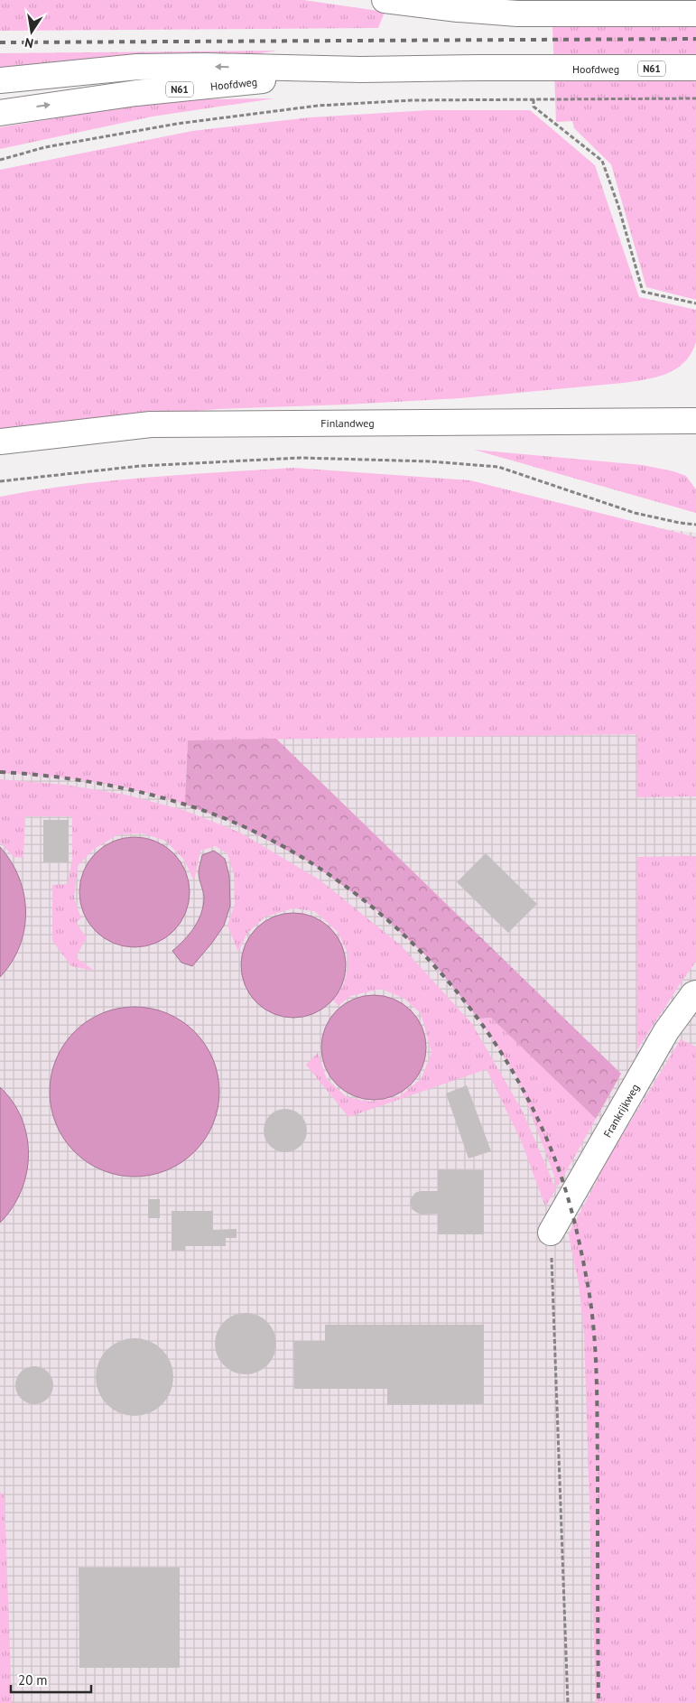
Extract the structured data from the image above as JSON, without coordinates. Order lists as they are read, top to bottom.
{
  "streets": {
    "street": [
      "Hoofdweg",
      "N61",
      "Finlandweg",
      "Frankrijkweg"
    ]
  },
  "scale_bar": "20 m",
  "north": "bottom"
}
